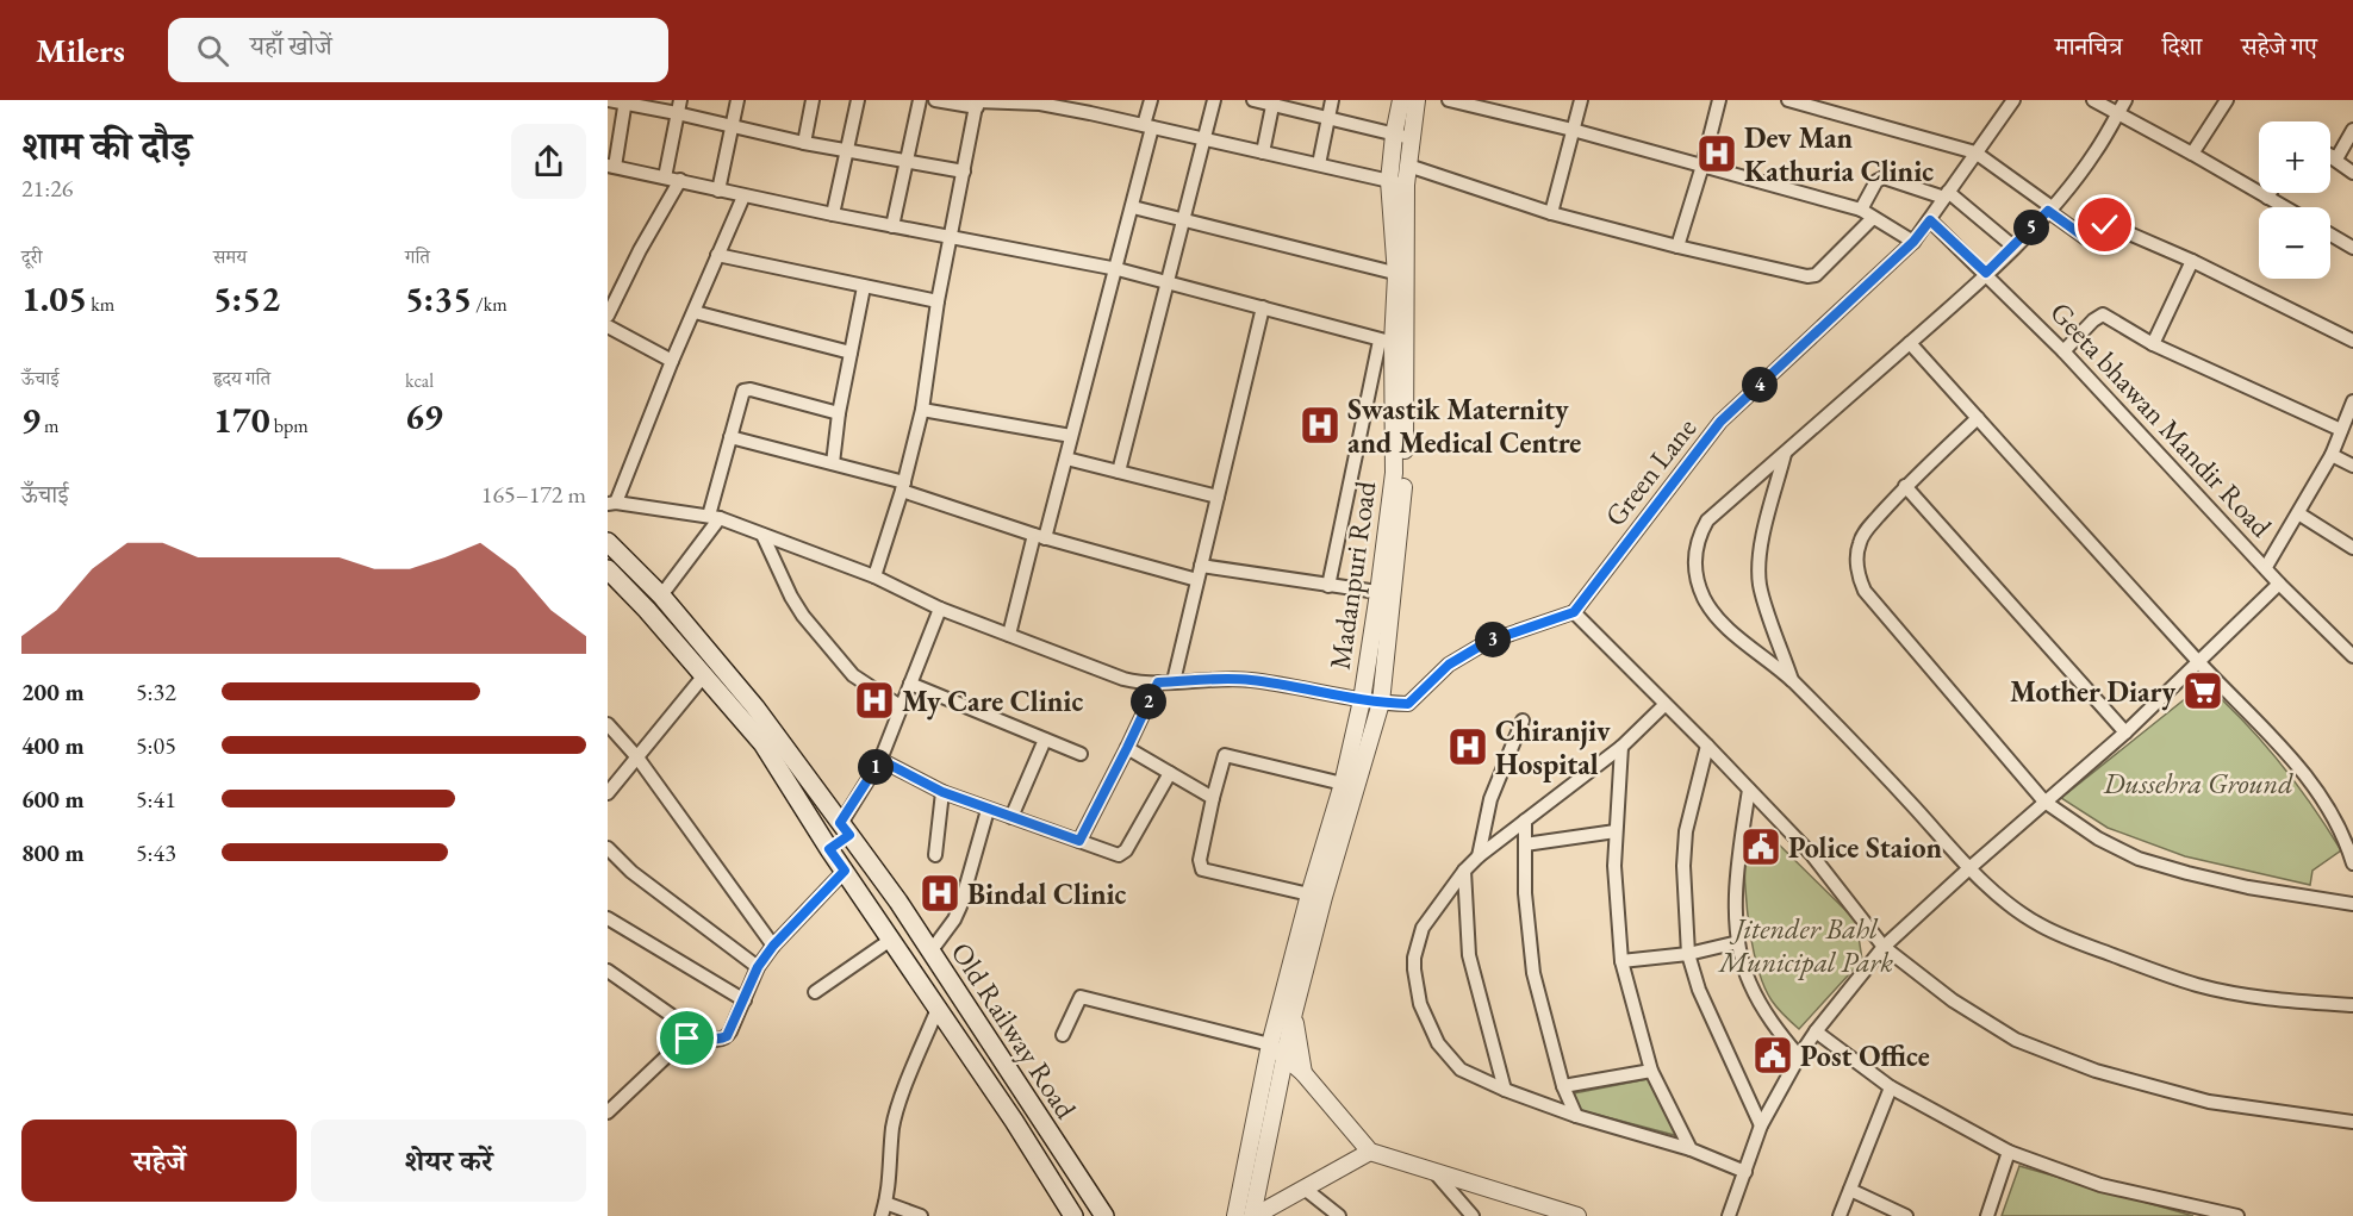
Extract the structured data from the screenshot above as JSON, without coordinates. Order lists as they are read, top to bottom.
{
  "streets": {
    "main road": ["Old Railway Road"],
    "street": ["Geeta bhawan Mandir Road", "Green Lane", "Madanpuri Road"]
  },
  "crossings": [
    ["Geeta bhawan Mandir Road", "Green Lane"]
  ],
  "parks": ["Dussehra Ground", "Jitender Bahl Municipal Park"],
  "places": {
    "hospital": [
      "Dev Man Kathuria Clinic",
      "Swastik Maternity and Medical Centre",
      "My Care Clinic",
      "Chiranjiv Hospital",
      "Bindal Clinic"
    ],
    "supermarket": ["Mother Diary"],
    "public building": ["Police Staion", "Post Office"]
  },
  "page": {
    "header": "Milers",
    "search": "यहाँ खोजें",
    "nav": ["मानचित्र", "दिशा", "सहेजे गए"],
    "heading": ["शाम की दौड़", "21:26"],
    "map_buttons": ["+", "−"],
    "pins": [
      "5",
      "4",
      "3",
      "2",
      "1"
    ],
    "stats": [
      ["दूरी", "1.05 km"],
      ["समय", "5:52"],
      ["गति", "5:35 /km"],
      ["ऊँचाई", "9 m"],
      ["हृदय गति", "170 bpm"],
      ["kcal", "69"]
    ],
    "chart": ["ऊँचाई", "165–172 m"],
    "list": [
      {
        "name": "200 m",
        "note": "5:32"
      },
      {
        "name": "400 m",
        "note": "5:05"
      },
      {
        "name": "600 m",
        "note": "5:41"
      },
      {
        "name": "800 m",
        "note": "5:43"
      }
    ],
    "buttons": ["सहेजें", "शेयर करें"]
  }
}
